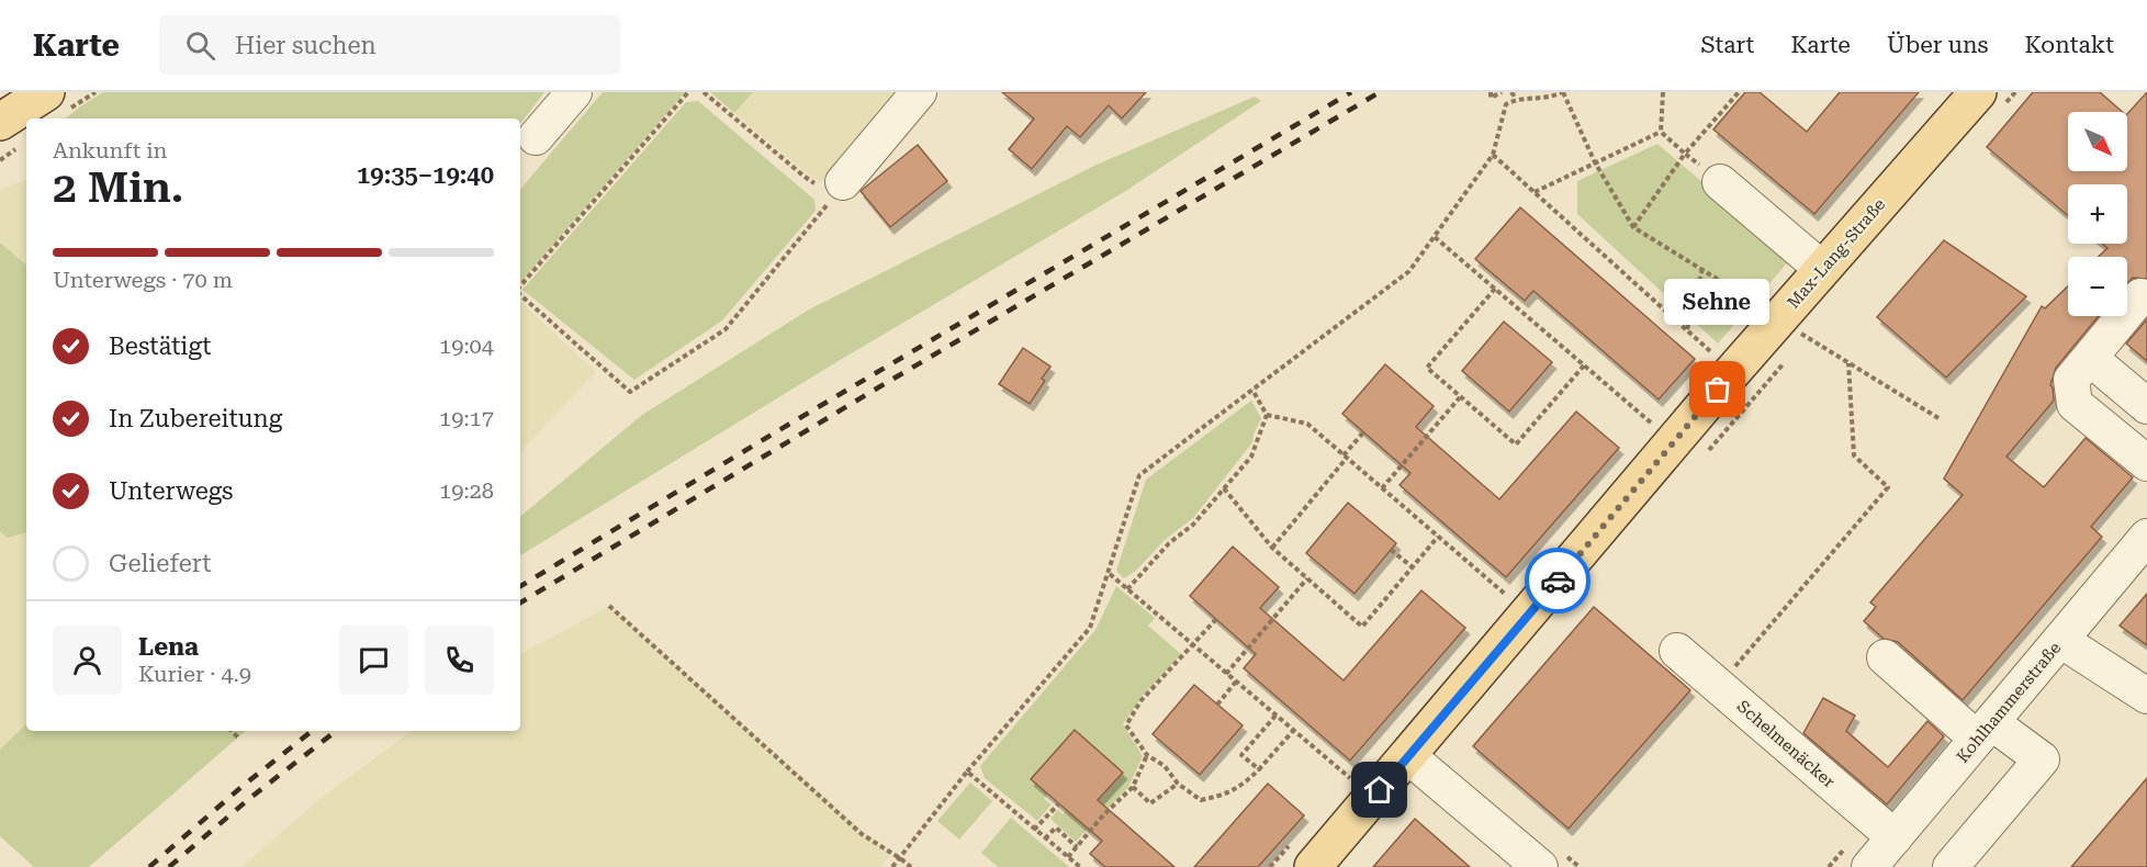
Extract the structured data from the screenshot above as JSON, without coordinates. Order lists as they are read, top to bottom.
{
  "streets": {
    "main road": ["Max-Lang-Straße"],
    "street": ["Kohlhammerstraße", "Schelmenäcker"]
  },
  "crossings": [
    ["Kohlhammerstraße", "Schelmenäcker"]
  ],
  "places": ["Sehne"],
  "north": "bottom right",
  "page": {
    "header": "Karte",
    "search": "Hier suchen",
    "nav": [
      "Start",
      "Karte",
      "Über uns",
      "Kontakt"
    ],
    "map_buttons": ["+", "−"],
    "heading": ["2 Min.", "Ankunft in", "19:35–19:40"],
    "panel": ["Lena", "Kurier · 4.9"],
    "bar": "Unterwegs · 70 m",
    "bubble": "Sehne",
    "list": [
      ["Bestätigt", "19:04"],
      ["In Zubereitung", "19:17"],
      ["Unterwegs", "19:28"],
      "Geliefert"
    ]
  }
}
